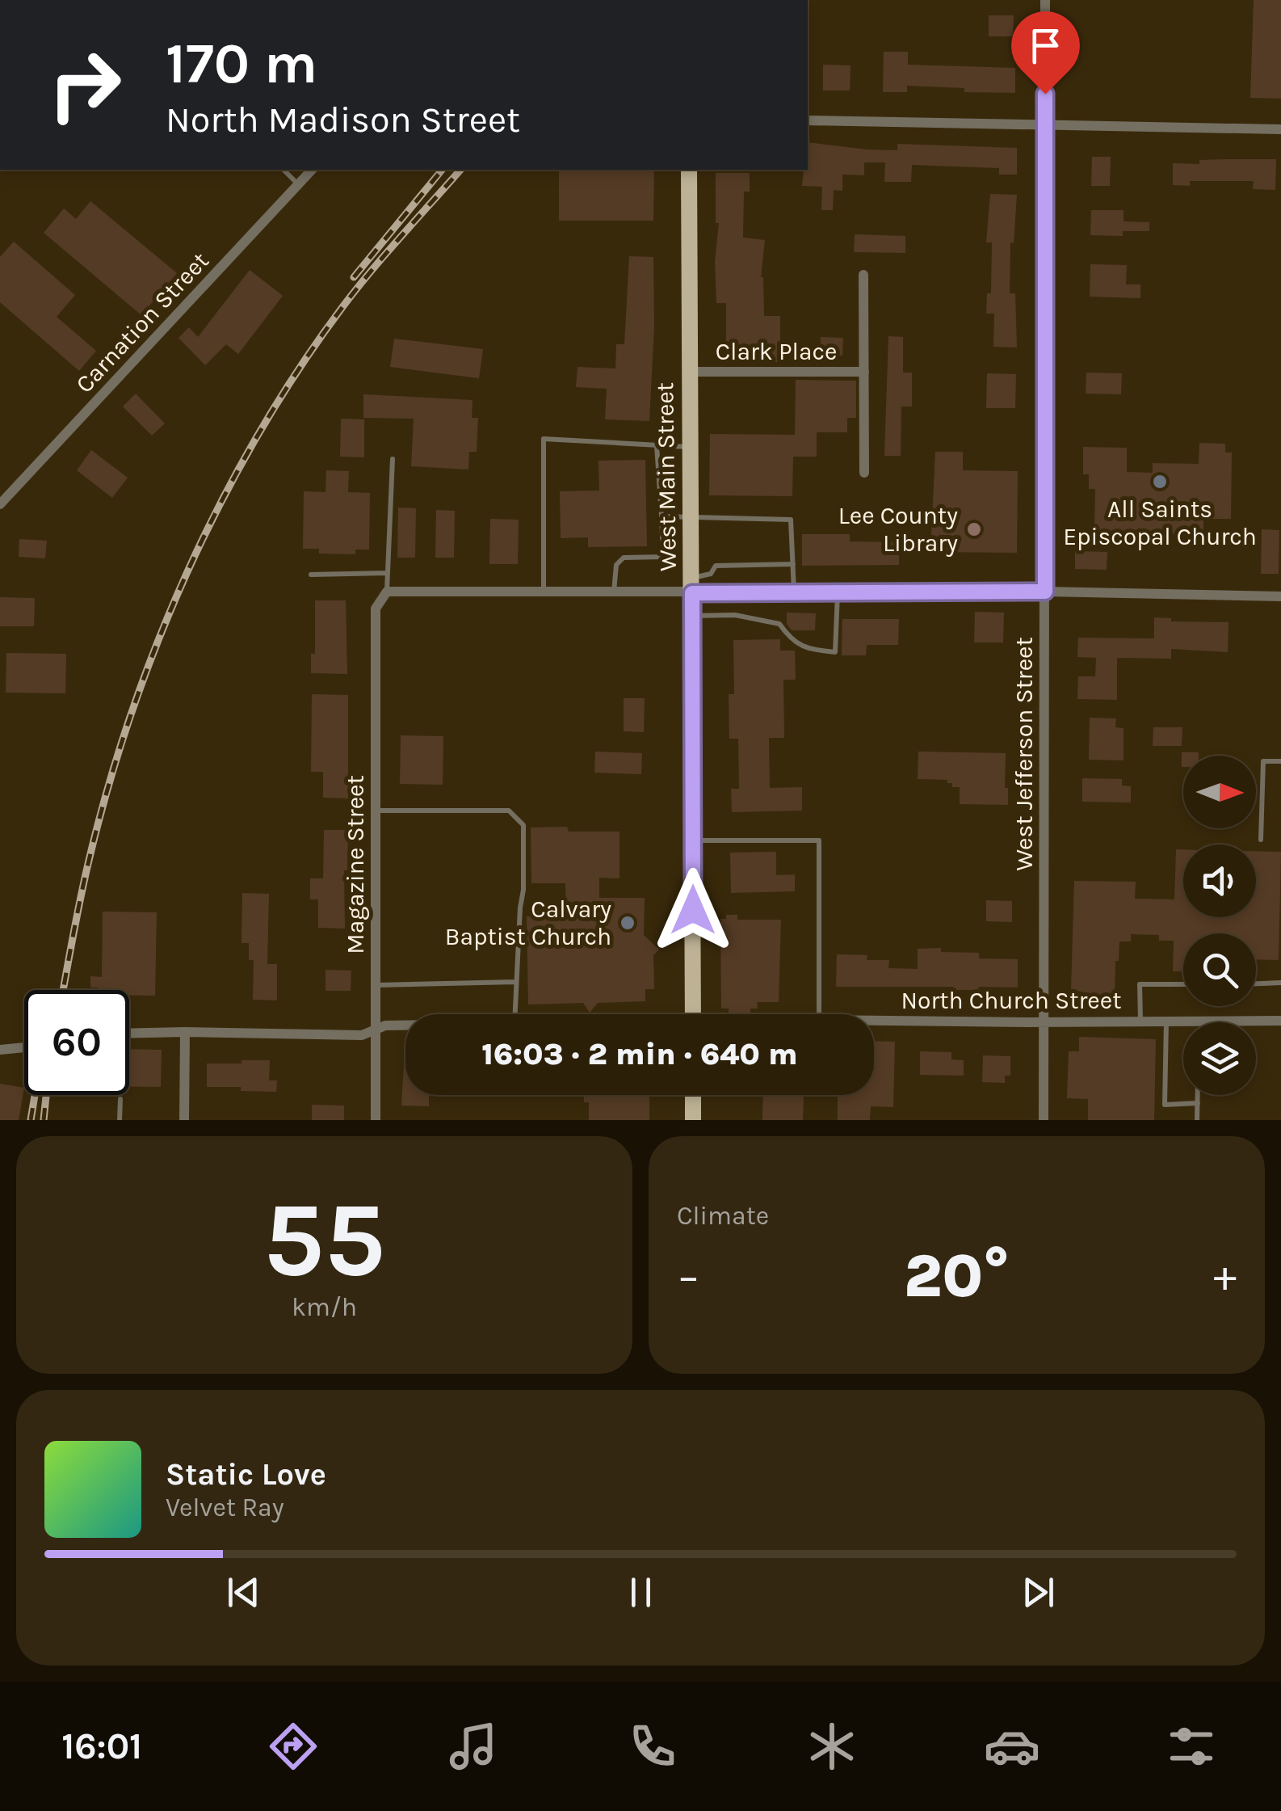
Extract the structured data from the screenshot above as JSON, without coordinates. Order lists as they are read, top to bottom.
{
  "streets": {
    "main road": ["West Main Street"],
    "street": [
      "Carnation Street",
      "Clark Place",
      "West Jefferson Street",
      "Magazine Street",
      "North Church Street"
    ]
  },
  "crossings": [
    ["Clark Place", "West Main Street"],
    ["West Jefferson Street", "North Church Street"],
    ["Magazine Street", "North Church Street"]
  ],
  "places": ["All Saints Episcopal Church", "Lee County Library", "Calvary Baptist Church"],
  "north": "right",
  "page": {
    "turn": ["170 m", "North Madison Street"],
    "limit": "60",
    "trip": "16:03 · 2 min · 640 m",
    "tile": [
      ["55", "km/h"],
      "Climate"
    ],
    "heat": ["−", "20°", "+"],
    "song": ["Static Love", "Velvet Ray"],
    "tabs": "16:01"
  }
}
